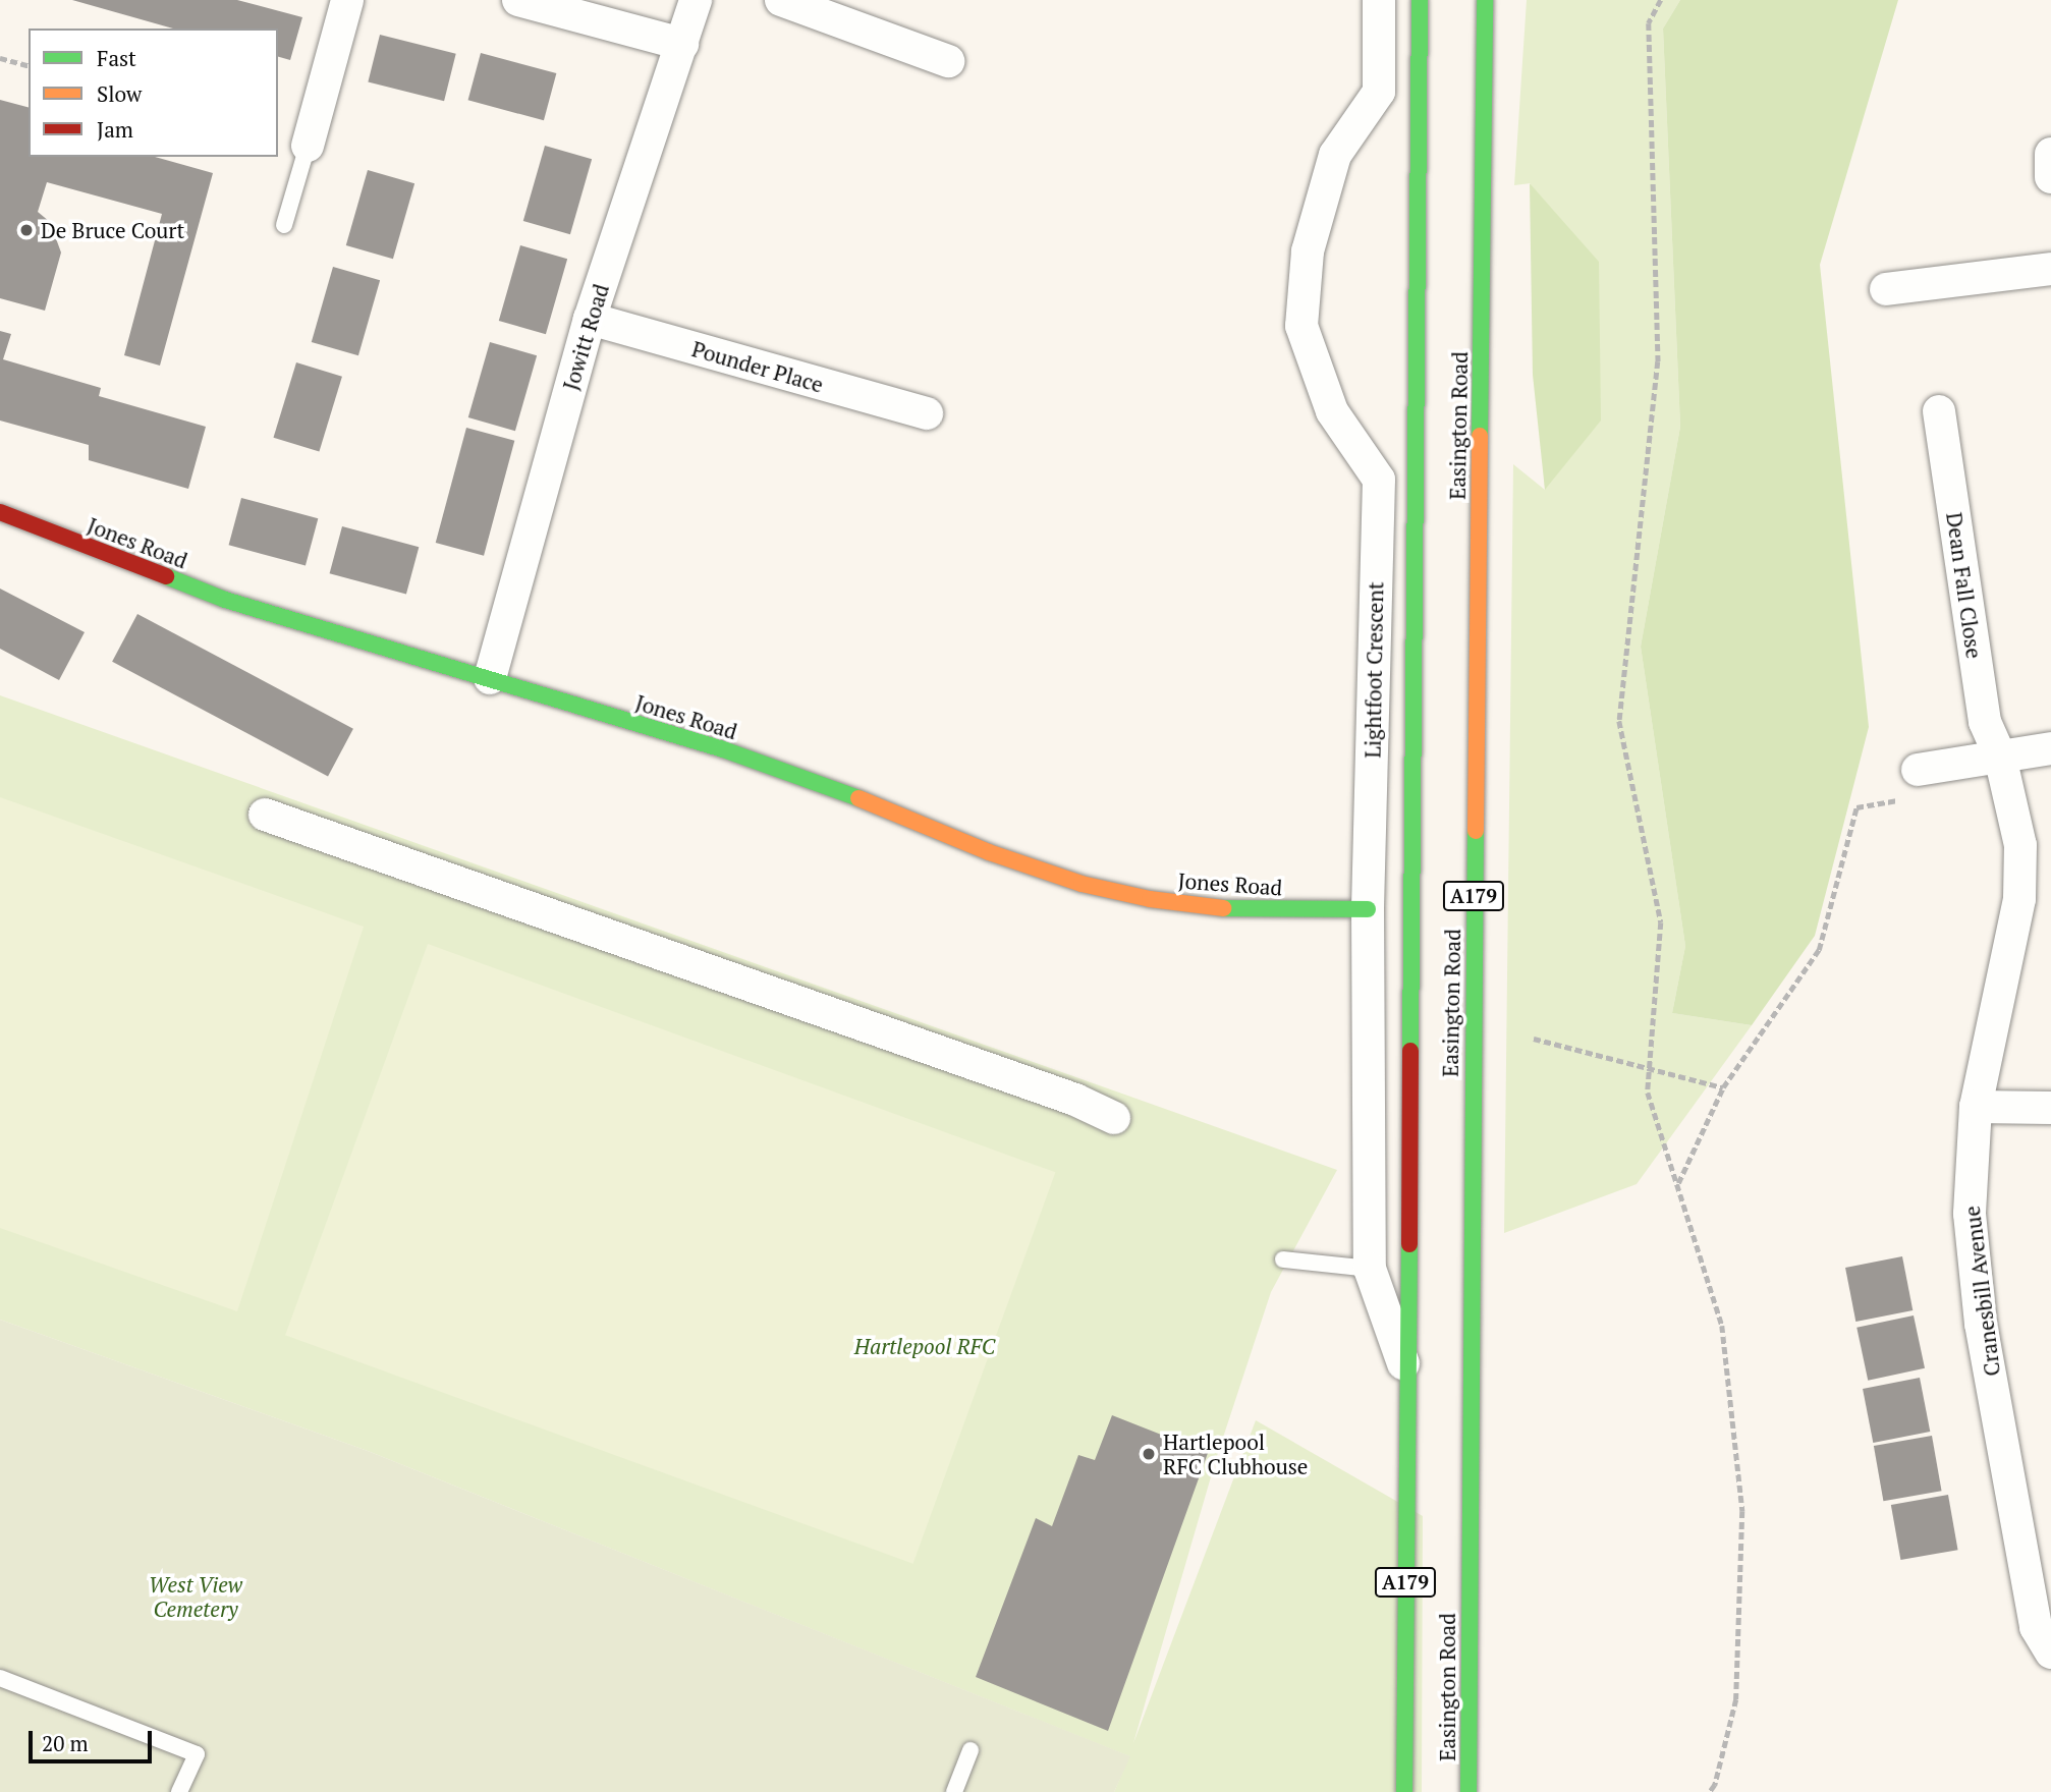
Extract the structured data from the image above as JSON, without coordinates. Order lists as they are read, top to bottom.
{
  "streets": {
    "main road": ["Easington Road", "Jones Road", "A179"],
    "street": [
      "Jowitt Road",
      "Pounder Place",
      "Dean Fall Close",
      "Lightfoot Crescent",
      "Cranesbill Avenue"
    ]
  },
  "crossings": [
    ["Jowitt Road", "Pounder Place"],
    ["Jowitt Road", "Jones Road"],
    ["Easington Road", "Lightfoot Crescent"],
    ["Jones Road", "Lightfoot Crescent"],
    ["Dean Fall Close", "Cranesbill Avenue"]
  ],
  "parks": ["Hartlepool RFC", "West View Cemetery"],
  "places": ["De Bruce Court", "Hartlepool RFC Clubhouse"],
  "legend": ["Fast", "Slow", "Jam"],
  "scale_bar": "20 m"
}
